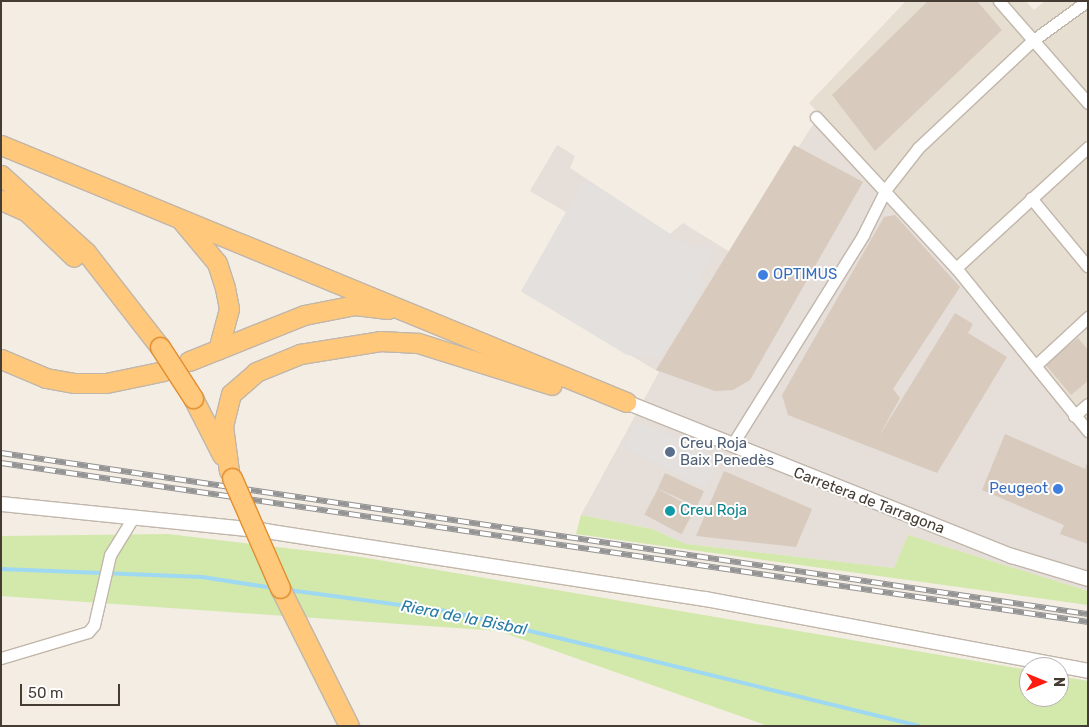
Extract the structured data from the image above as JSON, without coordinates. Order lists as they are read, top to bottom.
{
  "streets": {
    "street": ["Carretera de Tarragona"]
  },
  "water": ["Riera de la Bisbal"],
  "places": [
    "OPTIMUS",
    "Creu Roja Baix Penedès",
    "Peugeot",
    "Creu Roja"
  ],
  "scale_bar": "50 m",
  "north": "right"
}
